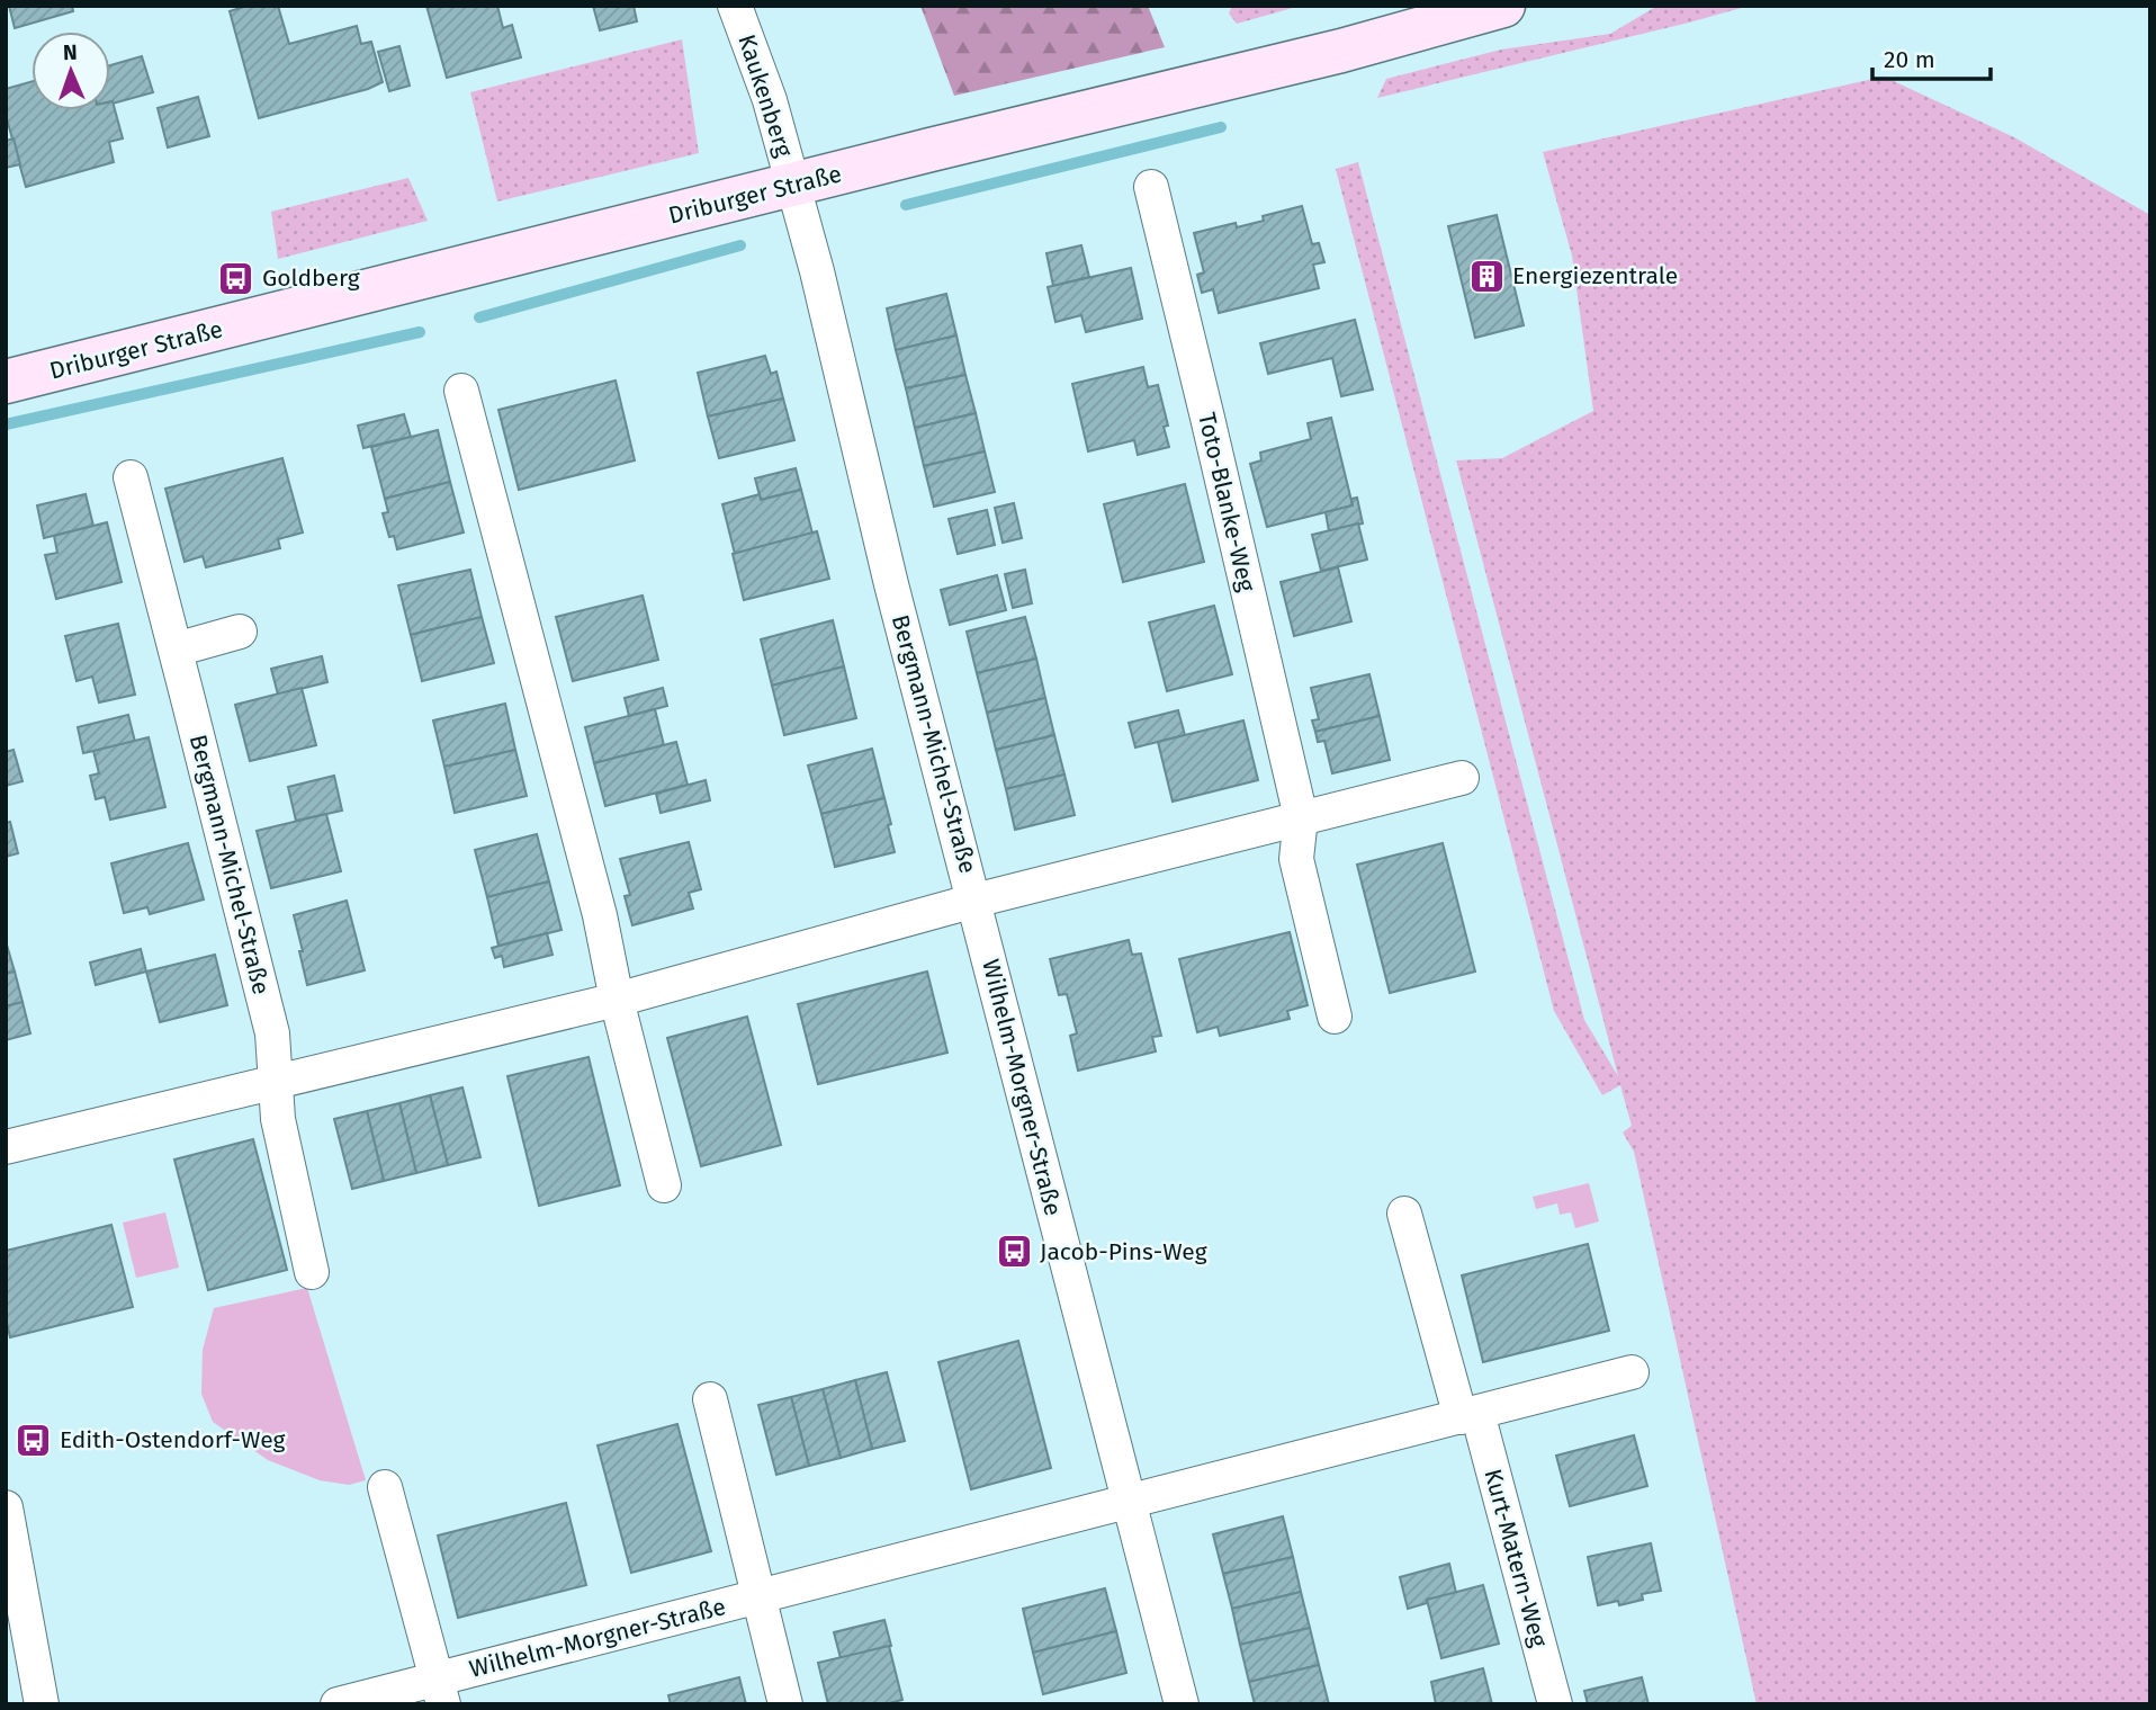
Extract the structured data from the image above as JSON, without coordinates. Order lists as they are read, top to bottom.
{
  "streets": {
    "main road": ["Driburger Straße"],
    "street": [
      "Kaukenberg",
      "Toto-Blanke-Weg",
      "Bergmann-Michel-Straße",
      "Wilhelm-Morgner-Straße",
      "Kurt-Matern-Weg"
    ]
  },
  "crossings": [
    ["Kaukenberg", "Driburger Straße"],
    ["Kaukenberg", "Bergmann-Michel-Straße"],
    ["Bergmann-Michel-Straße", "Wilhelm-Morgner-Straße"],
    ["Wilhelm-Morgner-Straße", "Kurt-Matern-Weg"]
  ],
  "places": {
    "building": ["Energiezentrale"],
    "bus stop": ["Goldberg", "Jacob-Pins-Weg", "Edith-Ostendorf-Weg"]
  },
  "scale_bar": "20 m",
  "north": "top"
}
